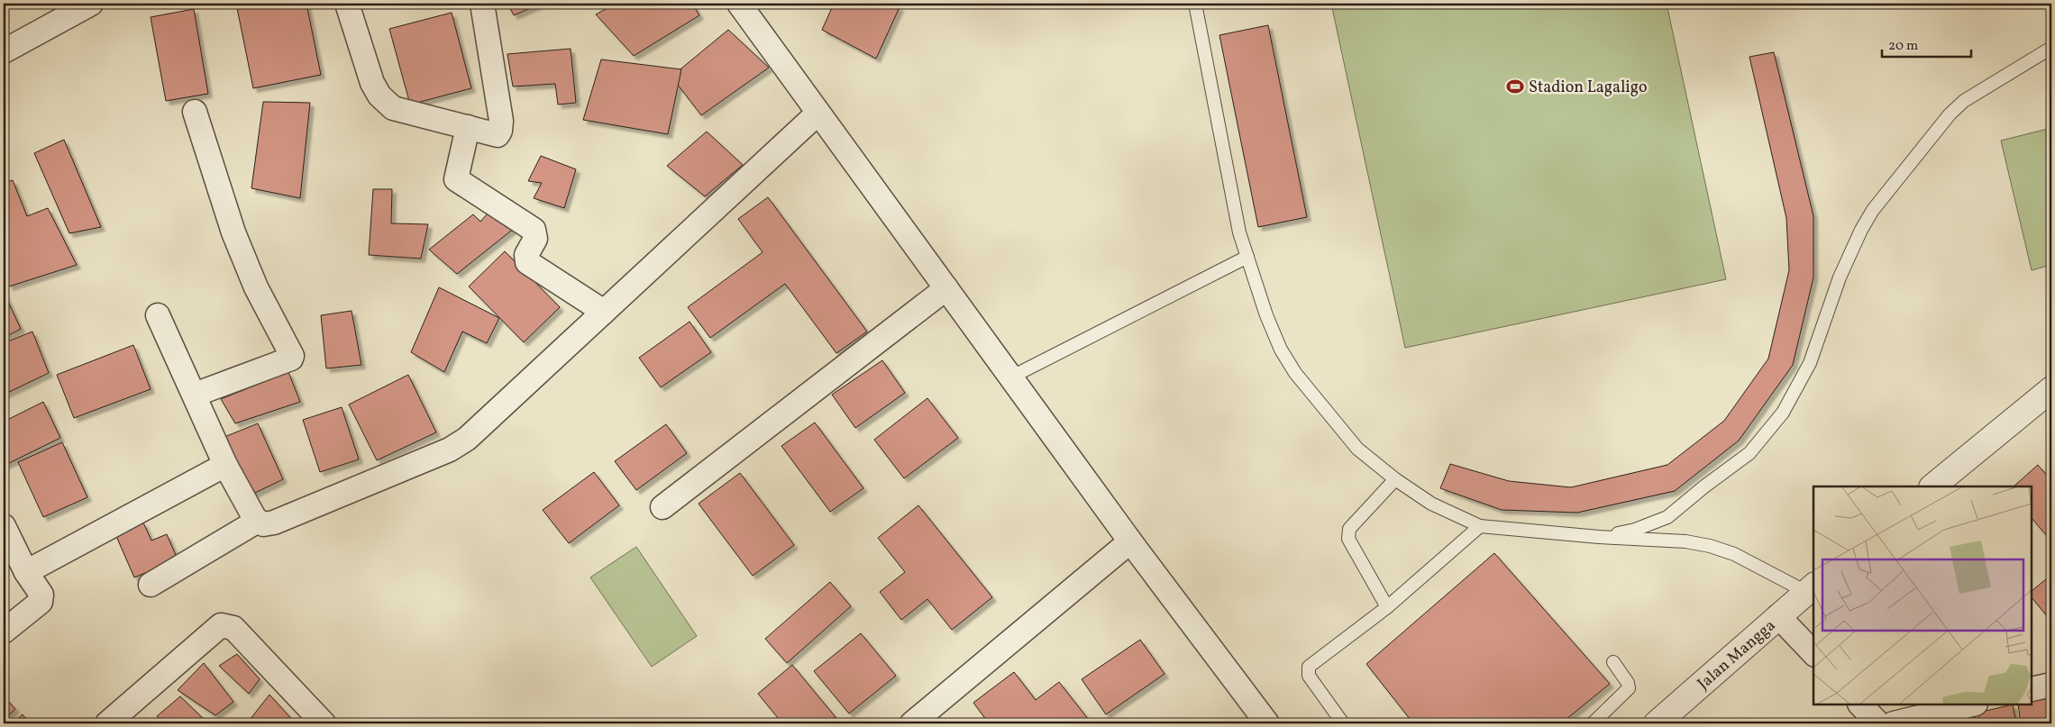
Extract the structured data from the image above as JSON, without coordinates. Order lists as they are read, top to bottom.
{
  "streets": {
    "street": ["Jalan Mangga"]
  },
  "places": {
    "sports": ["Stadion Lagaligo"]
  },
  "scale_bar": "20 m"
}
